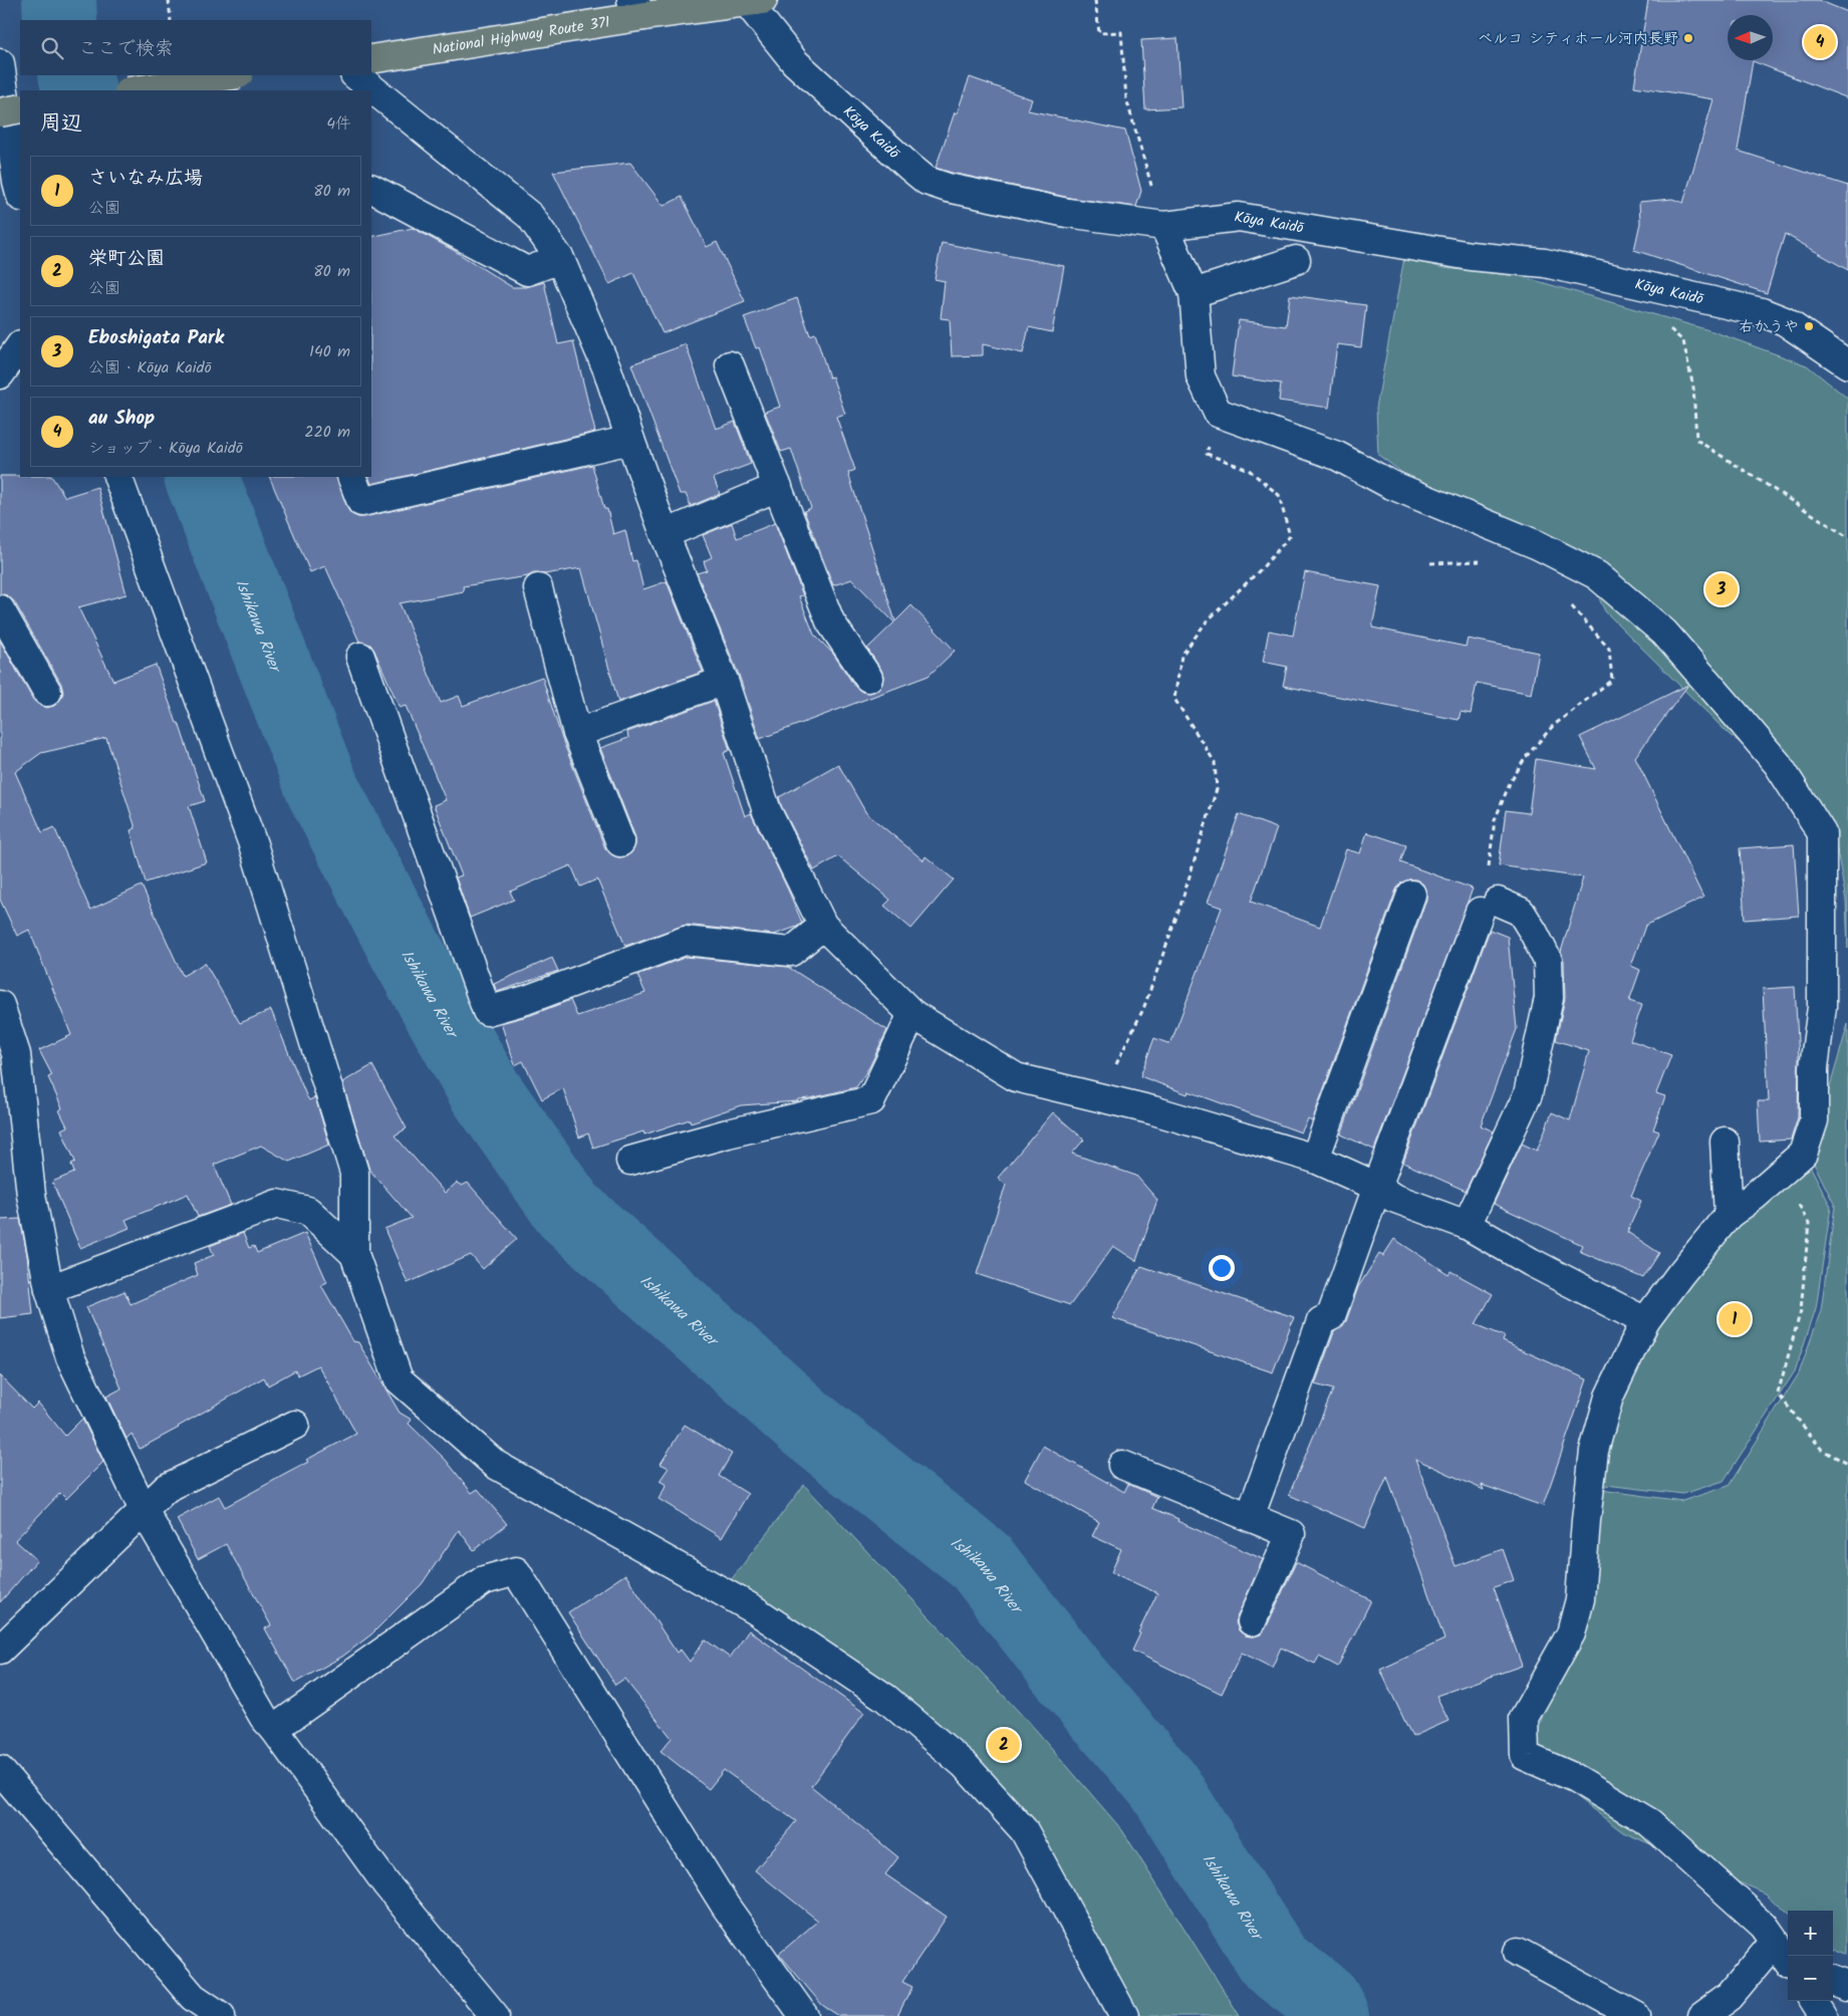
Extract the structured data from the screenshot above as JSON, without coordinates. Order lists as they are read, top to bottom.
{
  "streets": {
    "highway": ["National Highway Route 371"],
    "street": ["Kōya Kaidō"]
  },
  "crossings": [
    ["National Highway Route 371", "Kōya Kaidō"]
  ],
  "water": ["Ishikawa River"],
  "places": ["ベルコ シティホール河内長野", "右かうや"],
  "north": "left",
  "page": {
    "search": "ここで検索",
    "pins": [
      "4",
      "3",
      "1",
      "2"
    ],
    "heading": ["周辺", "4件"],
    "list": [
      {
        "mark": "1",
        "name": "さいなみ広場",
        "note": "公園",
        "value": "80 m"
      },
      {
        "mark": "2",
        "name": "栄町公園",
        "note": "公園",
        "value": "80 m"
      },
      {
        "mark": "3",
        "name": "Eboshigata Park",
        "note": "公園 · Kōya Kaidō",
        "value": "140 m"
      },
      {
        "mark": "4",
        "name": "au Shop",
        "note": "ショップ · Kōya Kaidō",
        "value": "220 m"
      }
    ],
    "map_buttons": ["+", "−"]
  }
}
